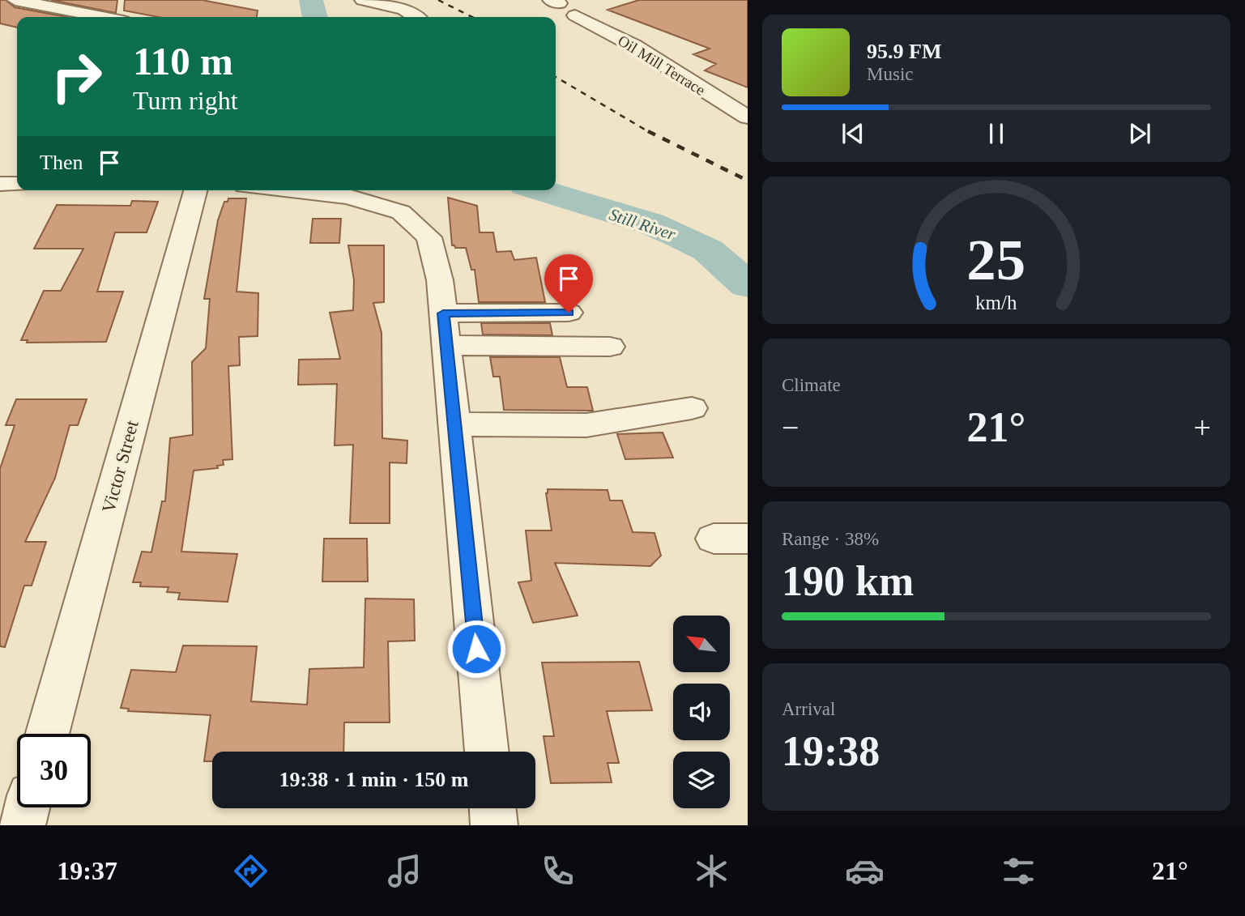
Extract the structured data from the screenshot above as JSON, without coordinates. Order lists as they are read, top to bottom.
{
  "streets": {
    "street": ["Oil Mill Terrace", "Victor Street"]
  },
  "water": ["Still River"],
  "north": "top left",
  "page": {
    "turn": ["110 m", "Turn right"],
    "song": ["95.9 FM", "Music"],
    "then": "Then",
    "tile": [
      "Climate",
      ["Range · 38%", "190 km"],
      ["Arrival", "19:38"]
    ],
    "heat": ["−", "21°", "+"],
    "limit": "30",
    "trip": "19:38 · 1 min · 150 m",
    "tabs": ["19:37", "21°"],
    "gauge": ["25", "km/h"]
  }
}
